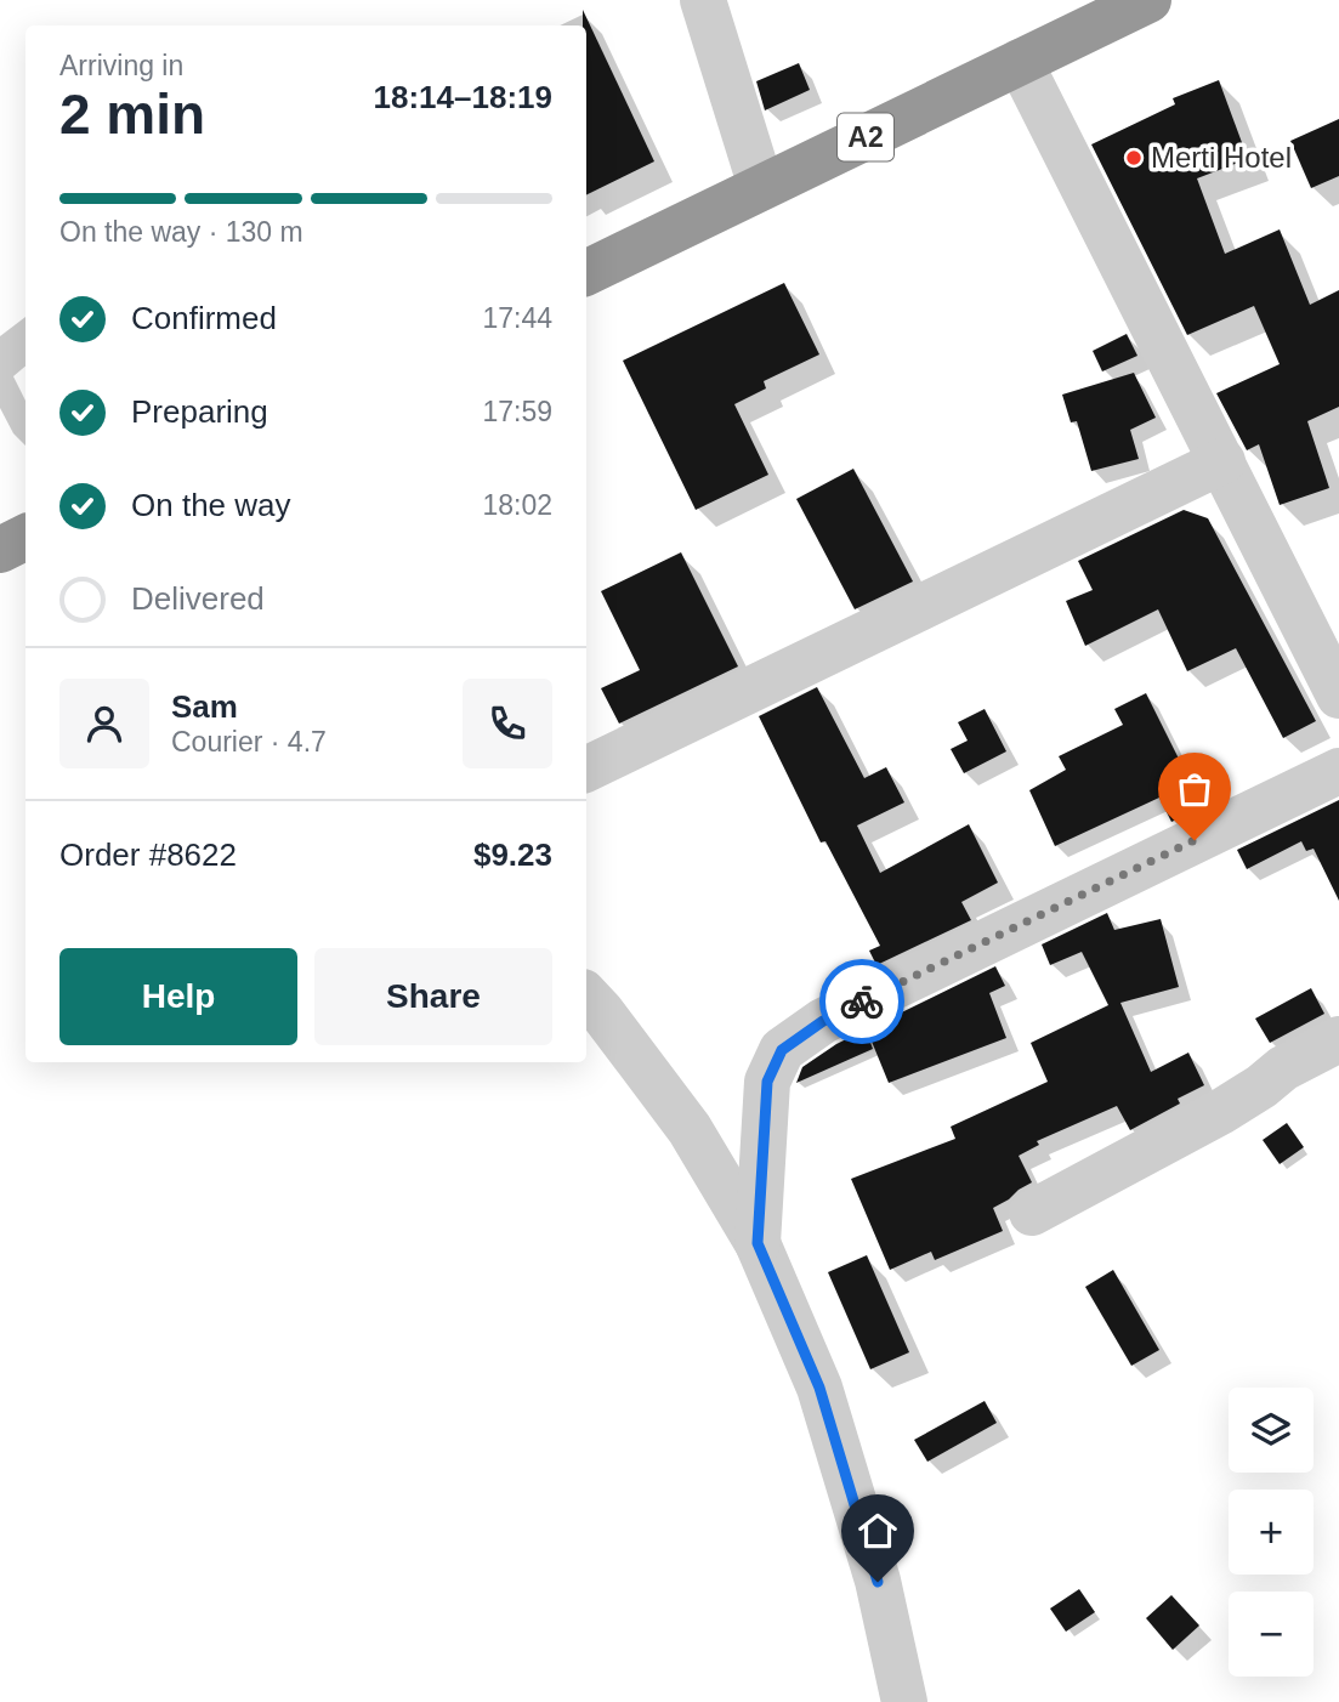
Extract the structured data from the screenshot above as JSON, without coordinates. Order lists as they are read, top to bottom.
{
  "streets": {
    "highway": ["A2"]
  },
  "places": ["Merti Hotel"],
  "page": {
    "heading": ["2 min", "Arriving in", "18:14–18:19"],
    "panel": [
      "Sam",
      "Courier · 4.7",
      "Order #8622",
      "$9.23"
    ],
    "bar": "On the way · 130 m",
    "list": [
      ["Confirmed", "17:44"],
      ["Preparing", "17:59"],
      ["On the way", "18:02"],
      "Delivered"
    ],
    "buttons": ["Help", "Share"],
    "map_buttons": ["+", "−"]
  }
}
